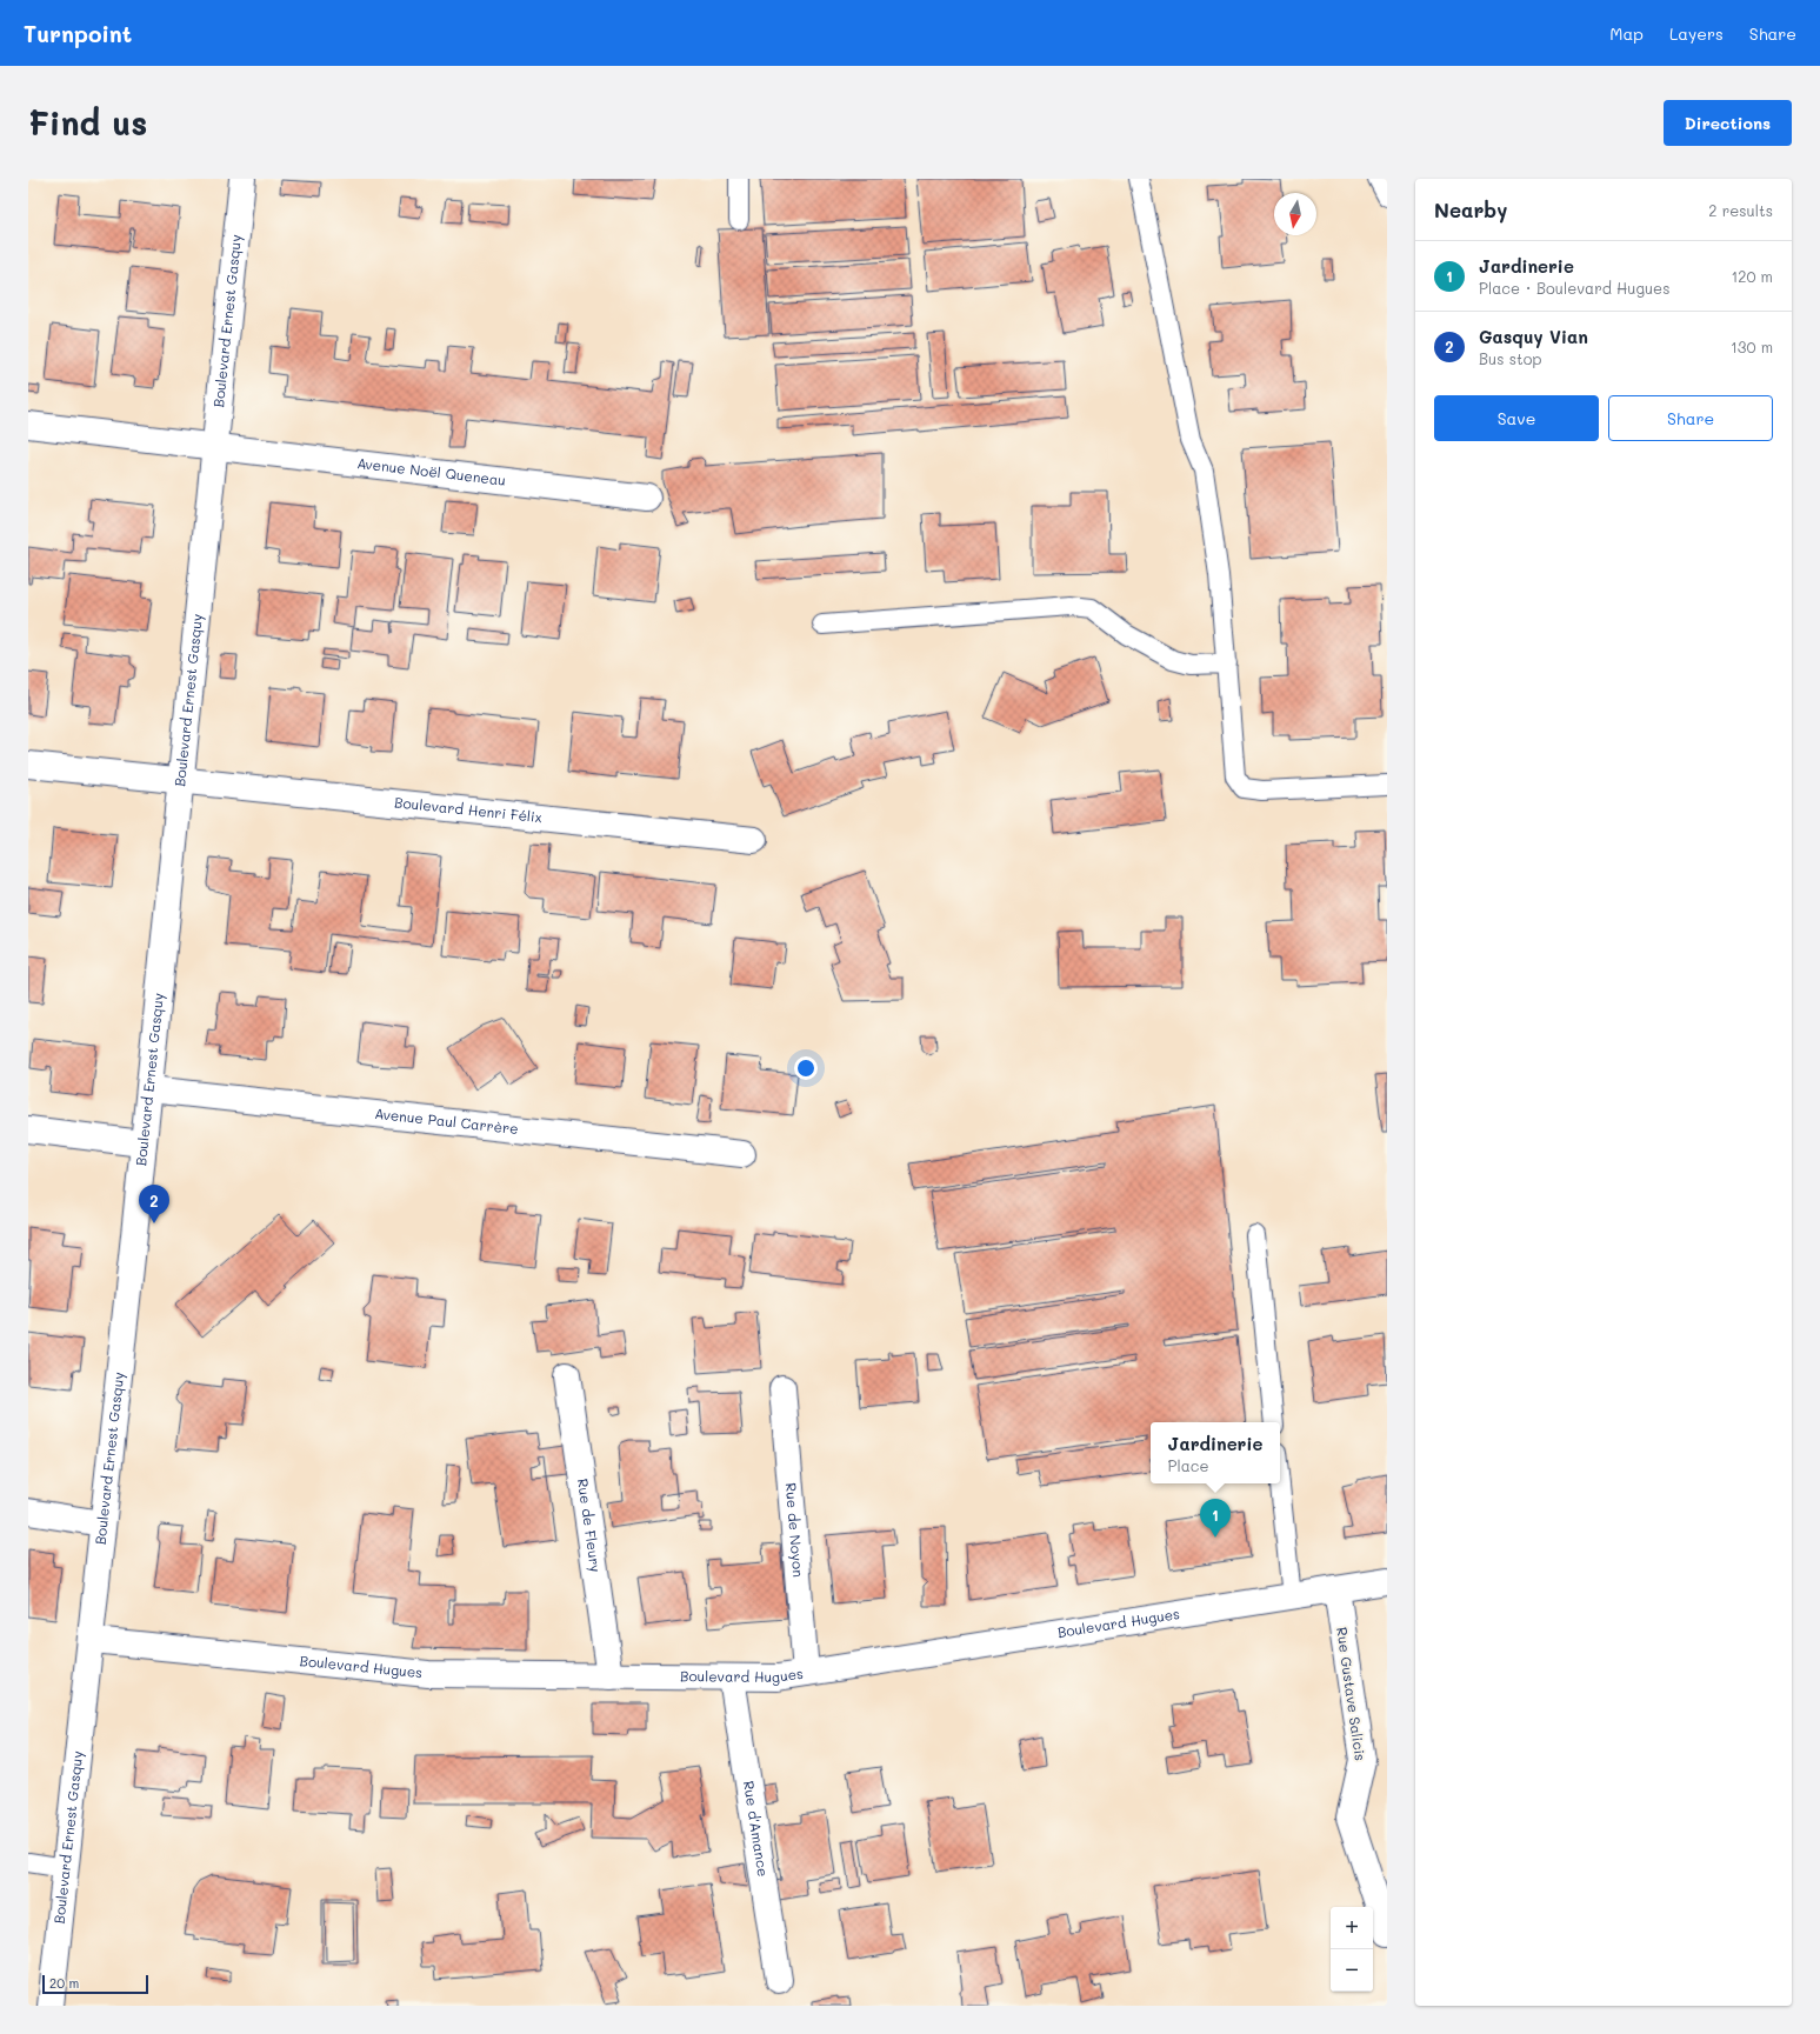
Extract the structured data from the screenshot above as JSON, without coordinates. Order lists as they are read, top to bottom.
{
  "streets": {
    "street": [
      "Boulevard Ernest Gasquy",
      "Avenue Noël Queneau",
      "Boulevard Henri Félix",
      "Avenue Paul Carrère",
      "Rue de Fleury",
      "Rue de Noyon",
      "Boulevard Hugues",
      "Rue Gustave Salicis",
      "Rue d'Amance"
    ]
  },
  "crossings": [
    ["Boulevard Ernest Gasquy", "Avenue Noël Queneau"],
    ["Boulevard Ernest Gasquy", "Boulevard Henri Félix"],
    ["Boulevard Ernest Gasquy", "Avenue Paul Carrère"],
    ["Boulevard Ernest Gasquy", "Boulevard Hugues"],
    ["Rue de Fleury", "Boulevard Hugues"],
    ["Rue de Noyon", "Boulevard Hugues"],
    ["Boulevard Hugues", "Rue Gustave Salicis"],
    ["Boulevard Hugues", "Rue d'Amance"]
  ],
  "scale_bar": "20 m",
  "north": "bottom",
  "page": {
    "header": "Turnpoint",
    "nav": ["Map", "Layers", "Share"],
    "buttons": [
      "Directions",
      ["Save", "Share"]
    ],
    "title": "Find us",
    "heading": ["Nearby", "2 results"],
    "list": [
      {
        "mark": "1",
        "name": "Jardinerie",
        "note": "Place · Boulevard Hugues",
        "value": "120 m"
      },
      {
        "mark": "2",
        "name": "Gasquy Vian",
        "note": "Bus stop",
        "value": "130 m"
      }
    ],
    "pins": ["2", "1"],
    "popup": ["Jardinerie", "Place"],
    "map_buttons": ["+", "−"],
    "scale": "20 m"
  }
}
